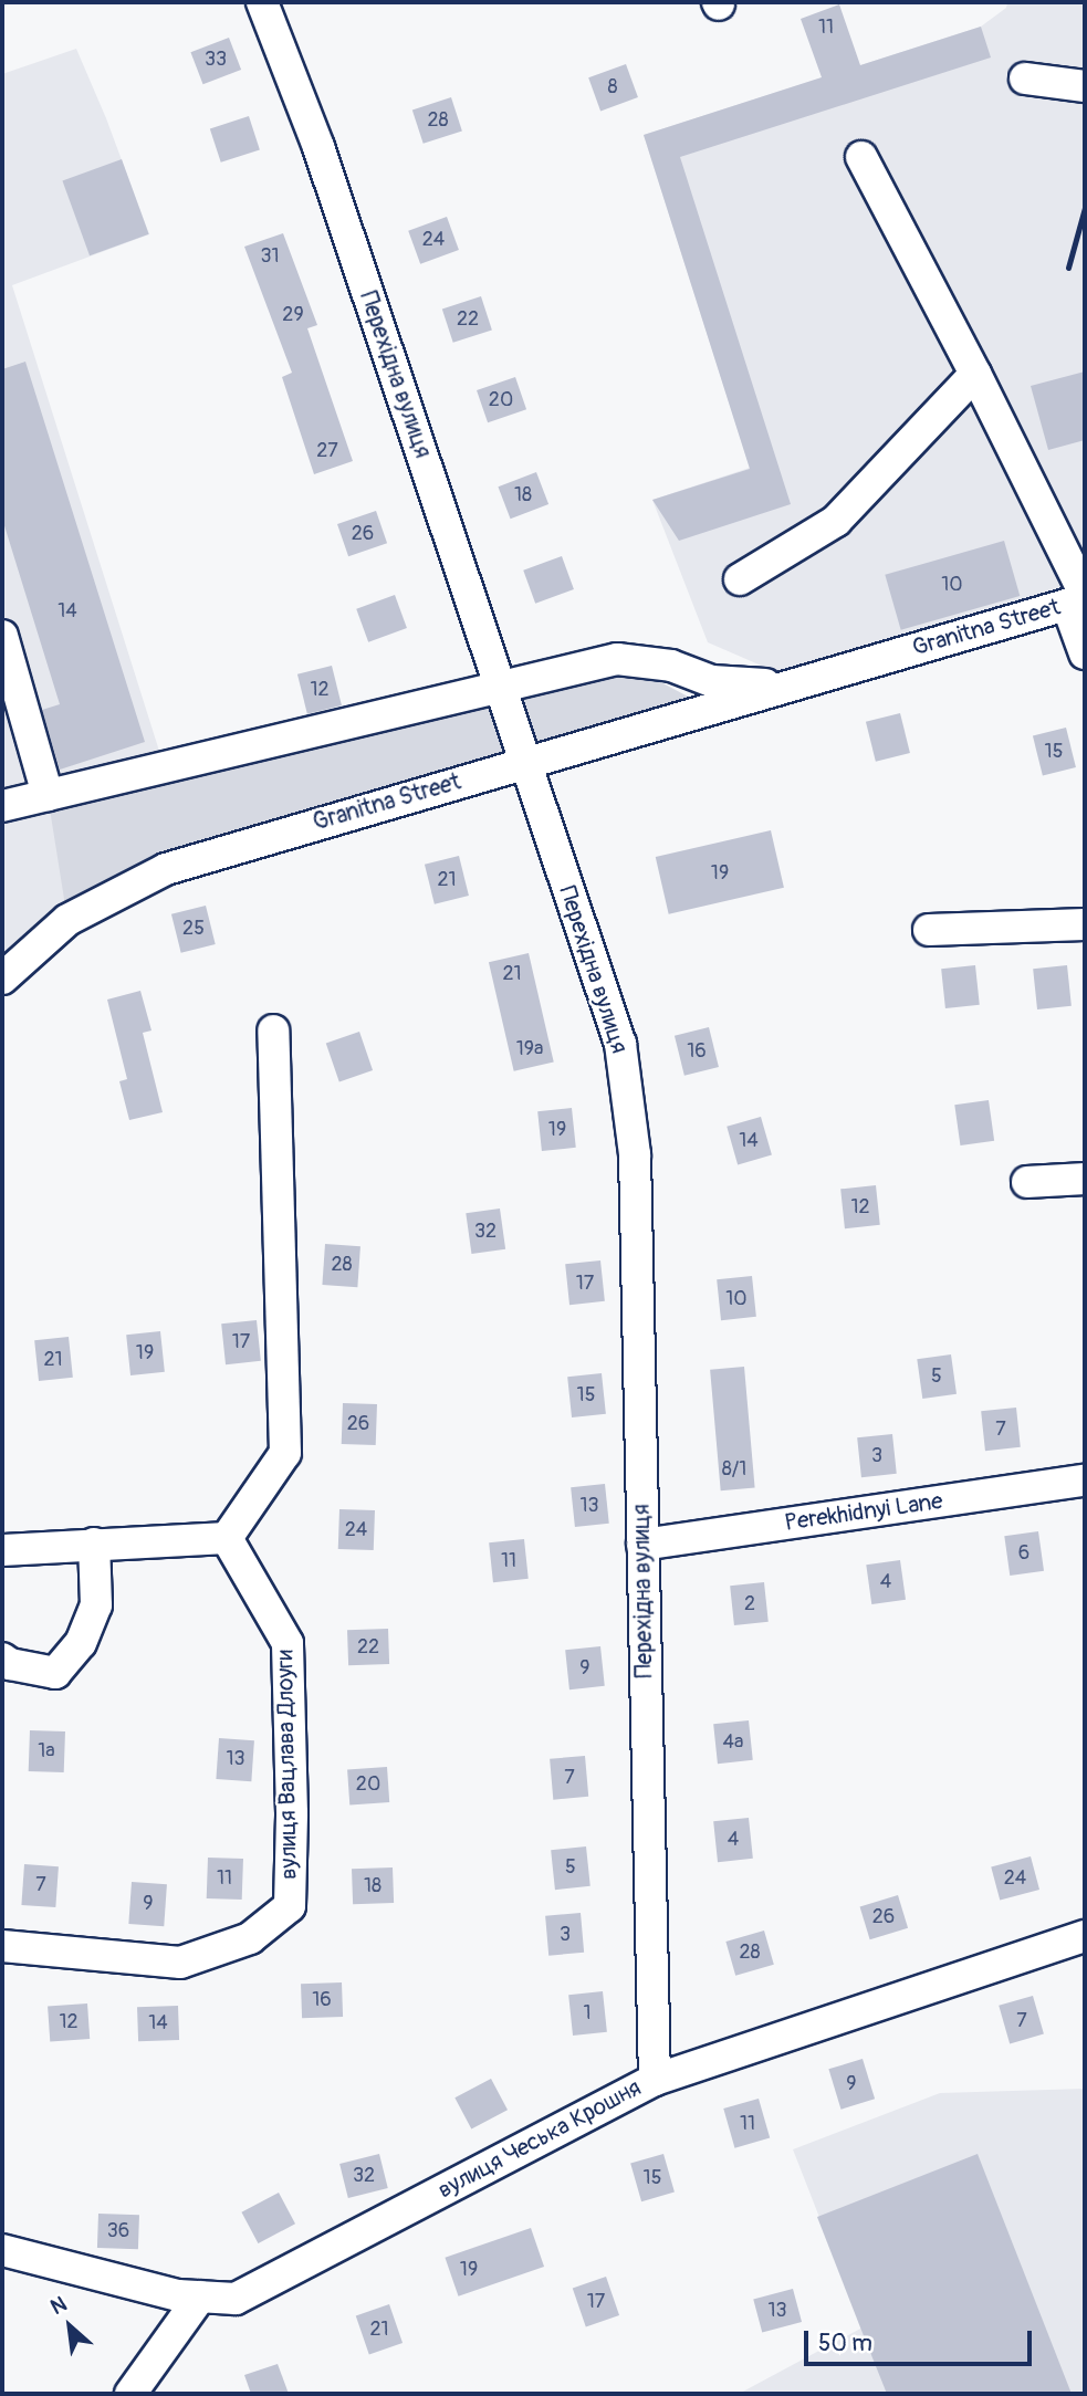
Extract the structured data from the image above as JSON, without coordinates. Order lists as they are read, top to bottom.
{
  "streets": {
    "street": [
      "Перехідна вулиця",
      "Granitna Street",
      "Perekhidnyi Lane",
      "вулиця Вацлава Длоуги",
      "вулиця Чеська Крошня"
    ]
  },
  "crossings": [
    ["Перехідна вулиця", "Granitna Street"],
    ["Перехідна вулиця", "Perekhidnyi Lane"],
    ["Перехідна вулиця", "вулиця Чеська Крошня"]
  ],
  "house_numbers": [
    "11",
    "33",
    "8",
    "28",
    "24",
    "31",
    "29",
    "22",
    "20",
    "27",
    "18",
    "26",
    "10",
    "14",
    "12",
    "15",
    "19",
    "21",
    "25",
    "21",
    "19а",
    "16",
    "19",
    "14",
    "12",
    "32",
    "28",
    "17",
    "10",
    "17",
    "19",
    "21",
    "5",
    "15",
    "26",
    "7",
    "3",
    "8/1",
    "13",
    "24",
    "6",
    "11",
    "4",
    "2",
    "22",
    "9",
    "4а",
    "1а",
    "13",
    "7",
    "20",
    "4",
    "5",
    "11",
    "24",
    "7",
    "18",
    "9",
    "26",
    "3",
    "28",
    "16",
    "1",
    "7",
    "12",
    "14",
    "9",
    "11",
    "32",
    "15",
    "36",
    "19",
    "17",
    "13",
    "21"
  ],
  "scale_bar": "50 m",
  "north": "top left"
}
